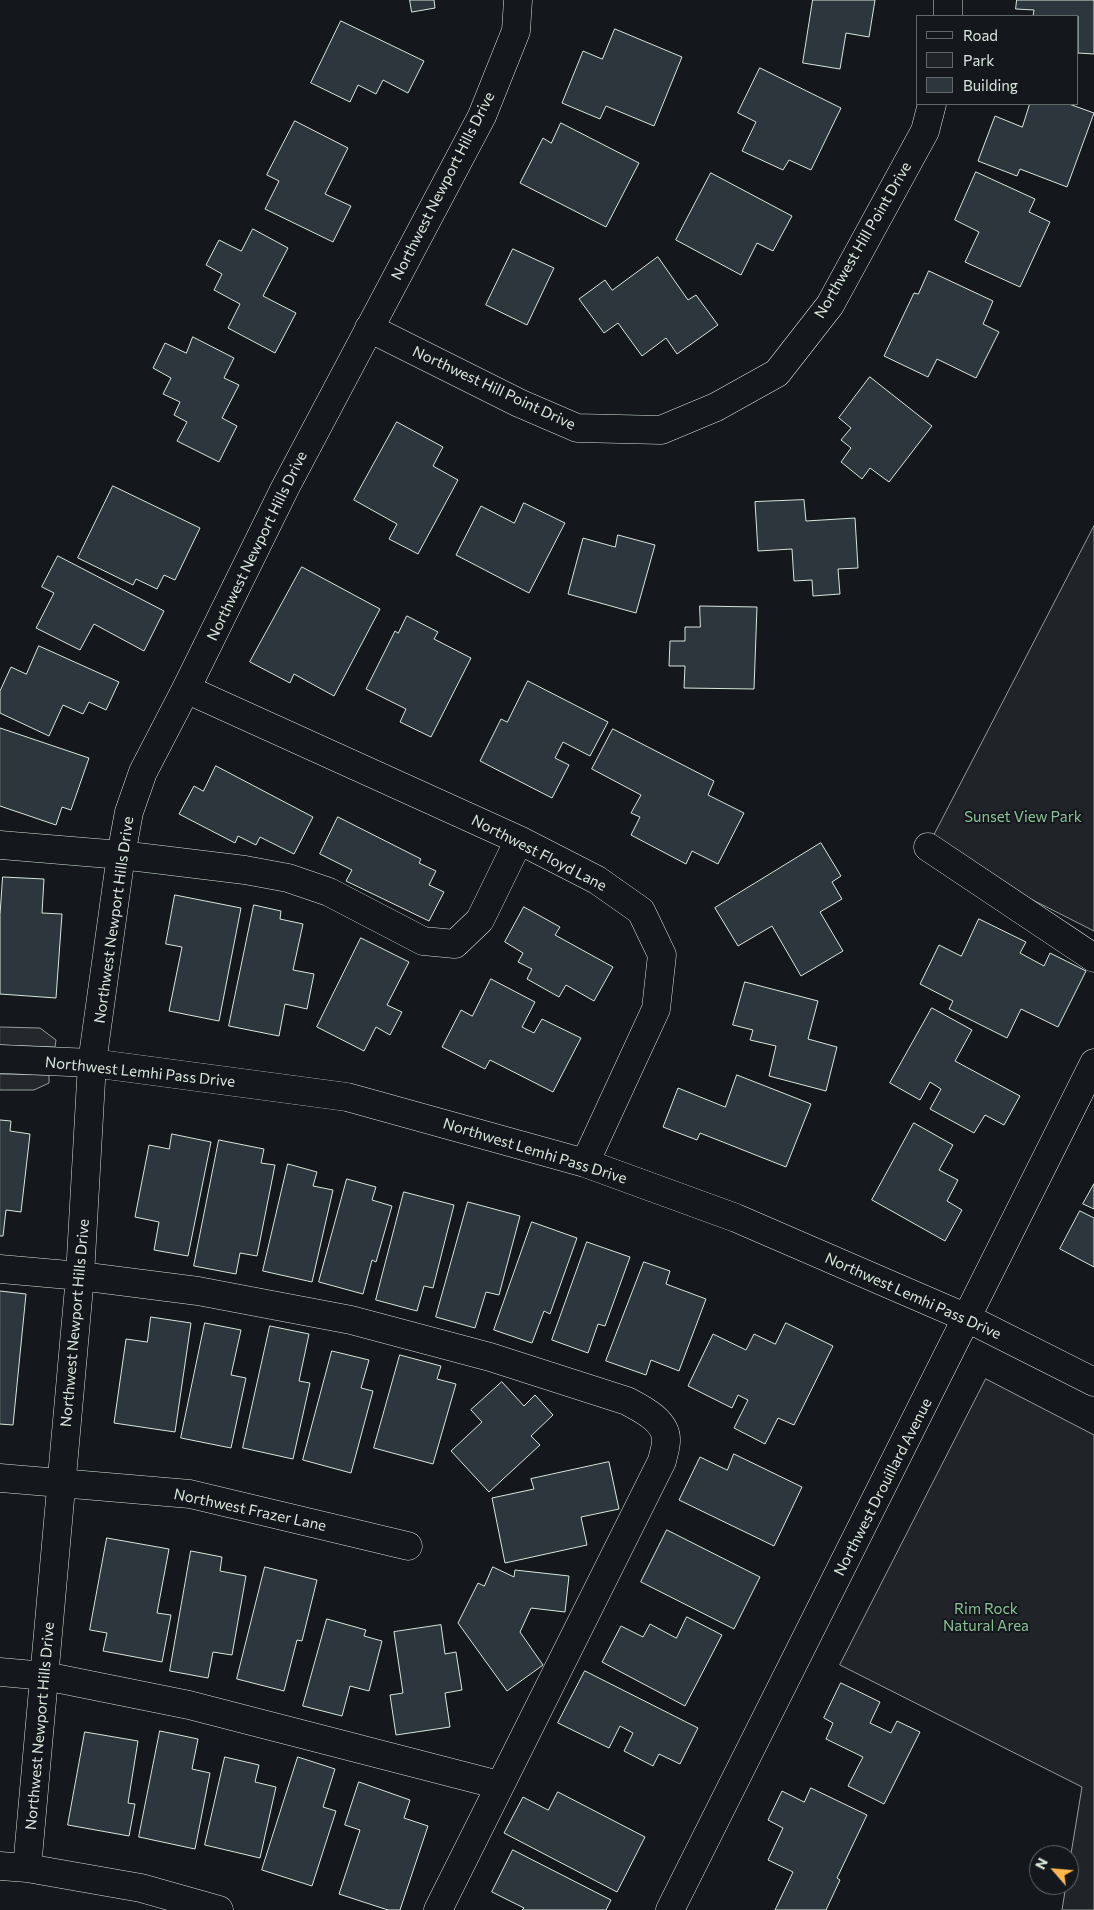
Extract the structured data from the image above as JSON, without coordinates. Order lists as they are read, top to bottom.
{
  "streets": {
    "street": [
      "Northwest Newport Hills Drive",
      "Northwest Hill Point Drive",
      "Northwest Floyd Lane",
      "Northwest Lemhi Pass Drive",
      "Northwest Drouillard Avenue",
      "Northwest Frazer Lane"
    ]
  },
  "crossings": [
    ["Northwest Newport Hills Drive", "Northwest Hill Point Drive"],
    ["Northwest Newport Hills Drive", "Northwest Floyd Lane"],
    ["Northwest Newport Hills Drive", "Northwest Lemhi Pass Drive"],
    ["Northwest Newport Hills Drive", "Northwest Frazer Lane"],
    ["Northwest Floyd Lane", "Northwest Lemhi Pass Drive"],
    ["Northwest Lemhi Pass Drive", "Northwest Drouillard Avenue"]
  ],
  "parks": ["Sunset View Park", "Rim Rock Natural Area"],
  "legend": ["Road", "Park", "Building"],
  "north": "top left"
}
